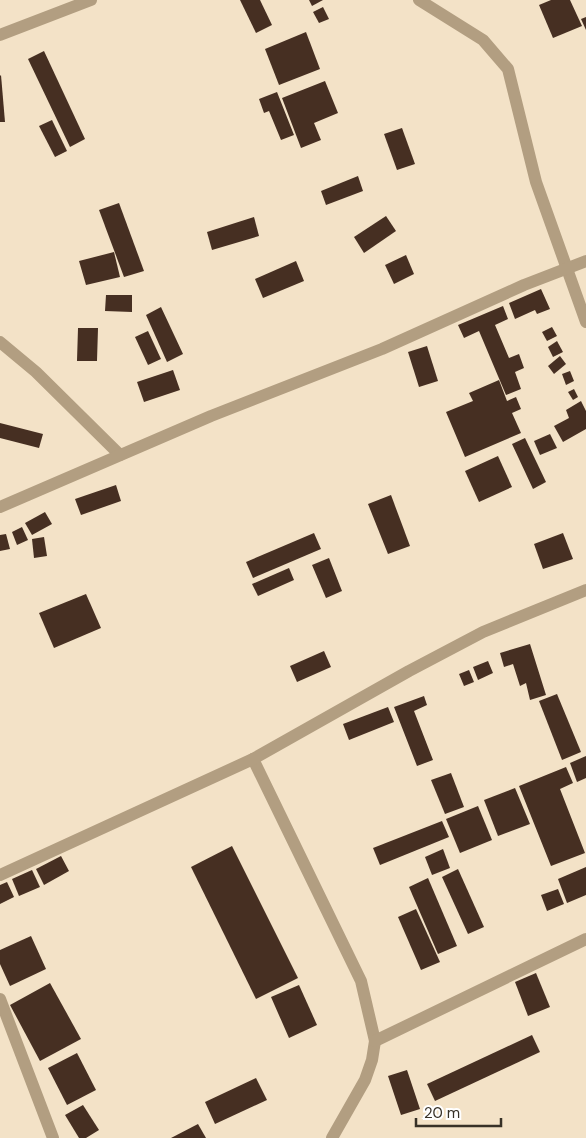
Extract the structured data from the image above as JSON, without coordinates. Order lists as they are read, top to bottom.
{
  "scale_bar": "20 m"
}
